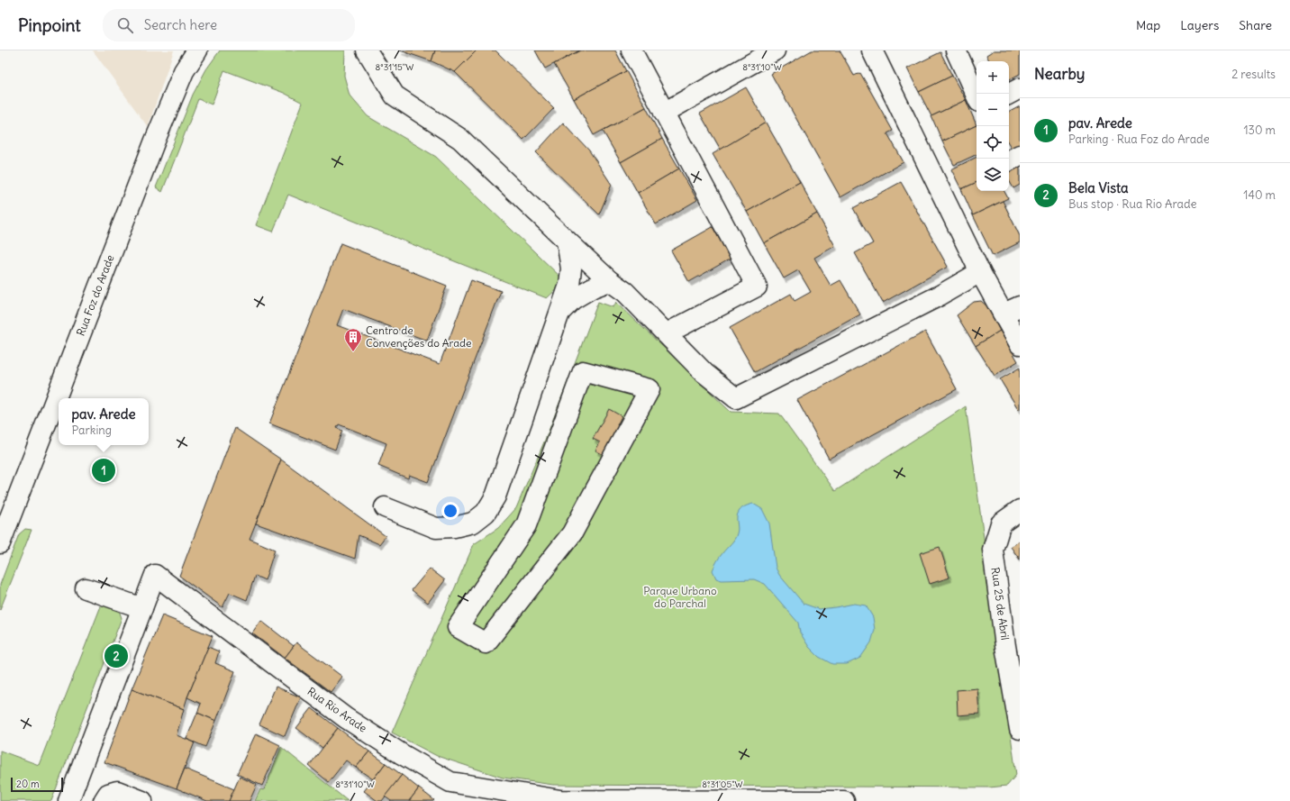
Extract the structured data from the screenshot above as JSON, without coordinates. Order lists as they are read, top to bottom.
{
  "streets": {
    "street": ["Rua Foz do Arade", "Rua 25 de Abril", "Rua Rio Arade"]
  },
  "parks": ["Parque Urbano do Parchal"],
  "places": {
    "building": ["Centro de Convenções do Arade"]
  },
  "scale_bar": "20 m",
  "page": {
    "header": "Pinpoint",
    "search": "Search here",
    "nav": ["Map", "Layers", "Share"],
    "heading": ["Nearby", "2 results"],
    "map_buttons": ["+", "−"],
    "list": [
      {
        "mark": "1",
        "name": "pav. Arede",
        "note": "Parking · Rua Foz do Arade",
        "value": "130 m"
      },
      {
        "mark": "2",
        "name": "Bela Vista",
        "note": "Bus stop · Rua Rio Arade",
        "value": "140 m"
      }
    ],
    "popup": ["pav. Arede", "Parking"],
    "pins": ["1", "2"],
    "scale": "20 m"
  },
  "coordinates": ["8°31'15\"W", "8°31'10\"W", "8°31'05\"W"]
}
